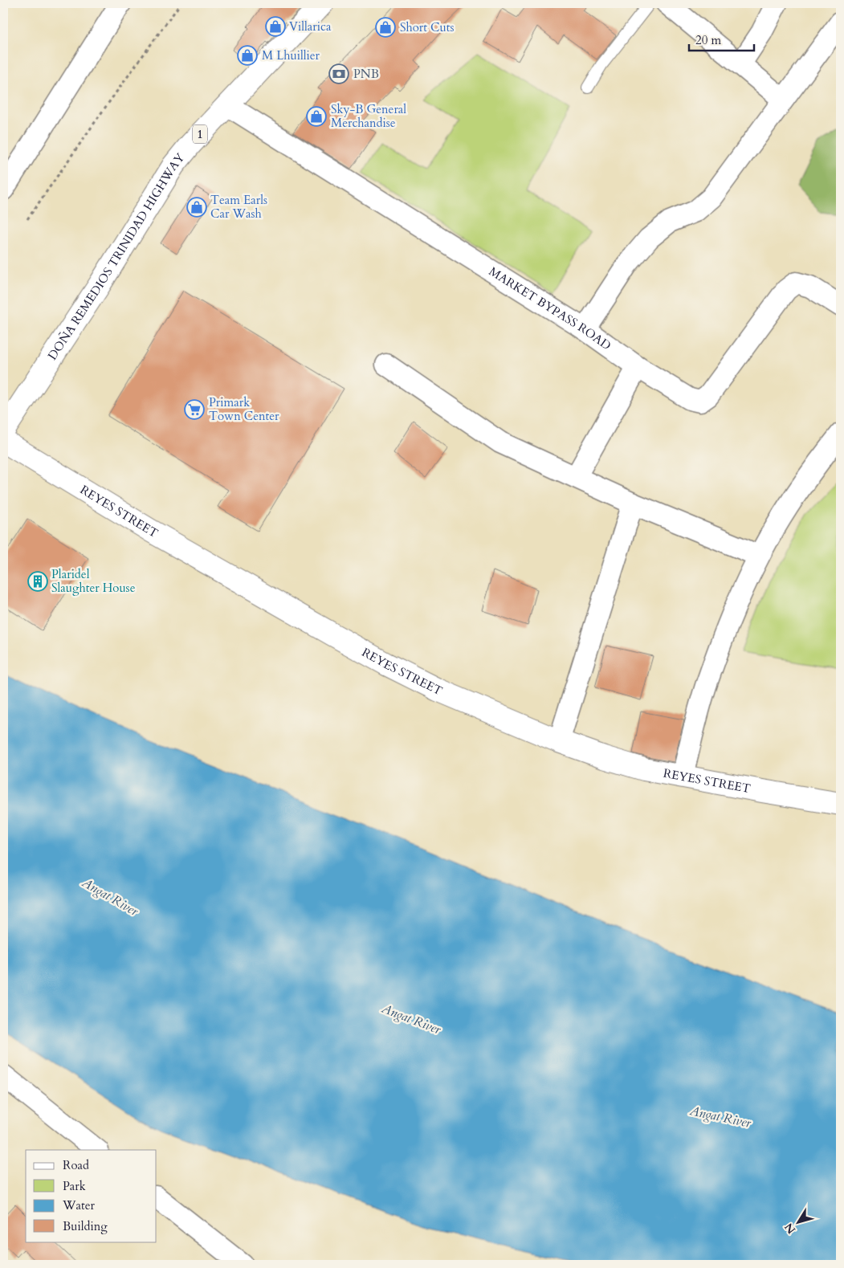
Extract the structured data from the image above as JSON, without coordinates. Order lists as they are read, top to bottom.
{
  "streets": {
    "street": [
      "1",
      "DOÑA REMEDIOS TRINIDAD HIGHWAY",
      "MARKET BYPASS ROAD",
      "REYES STREET"
    ]
  },
  "crossings": [
    ["DOÑA REMEDIOS TRINIDAD HIGHWAY", "MARKET BYPASS ROAD"]
  ],
  "water": ["Angat River"],
  "places": {
    "shop": [
      "Villarica",
      "Short Cuts",
      "M Lhuillier",
      "Sky-B General Merchandise",
      "Team Earls Car Wash"
    ],
    "bank": ["PNB"],
    "supermarket": ["Primark Town Center"],
    "building": ["Plaridel Slaughter House"]
  },
  "legend": [
    "Road",
    "Park",
    "Water",
    "Building"
  ],
  "scale_bar": "20 m",
  "north": "bottom left"
}
